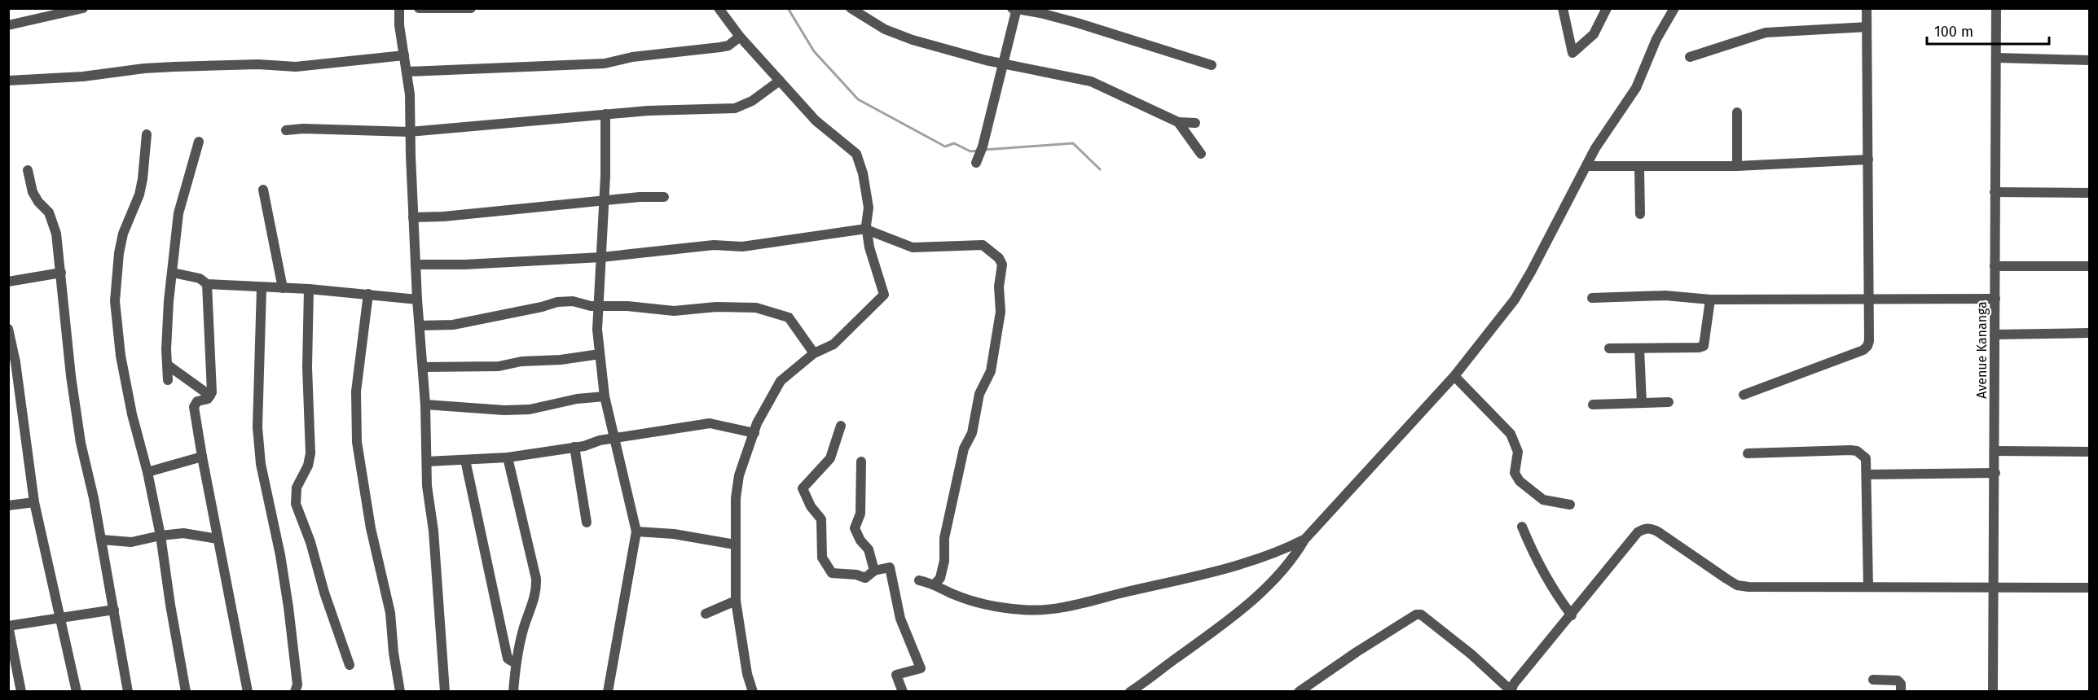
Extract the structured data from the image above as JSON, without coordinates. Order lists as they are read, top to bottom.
{
  "streets": {
    "street": ["Avenue Kananga"]
  },
  "scale_bar": "100 m"
}
